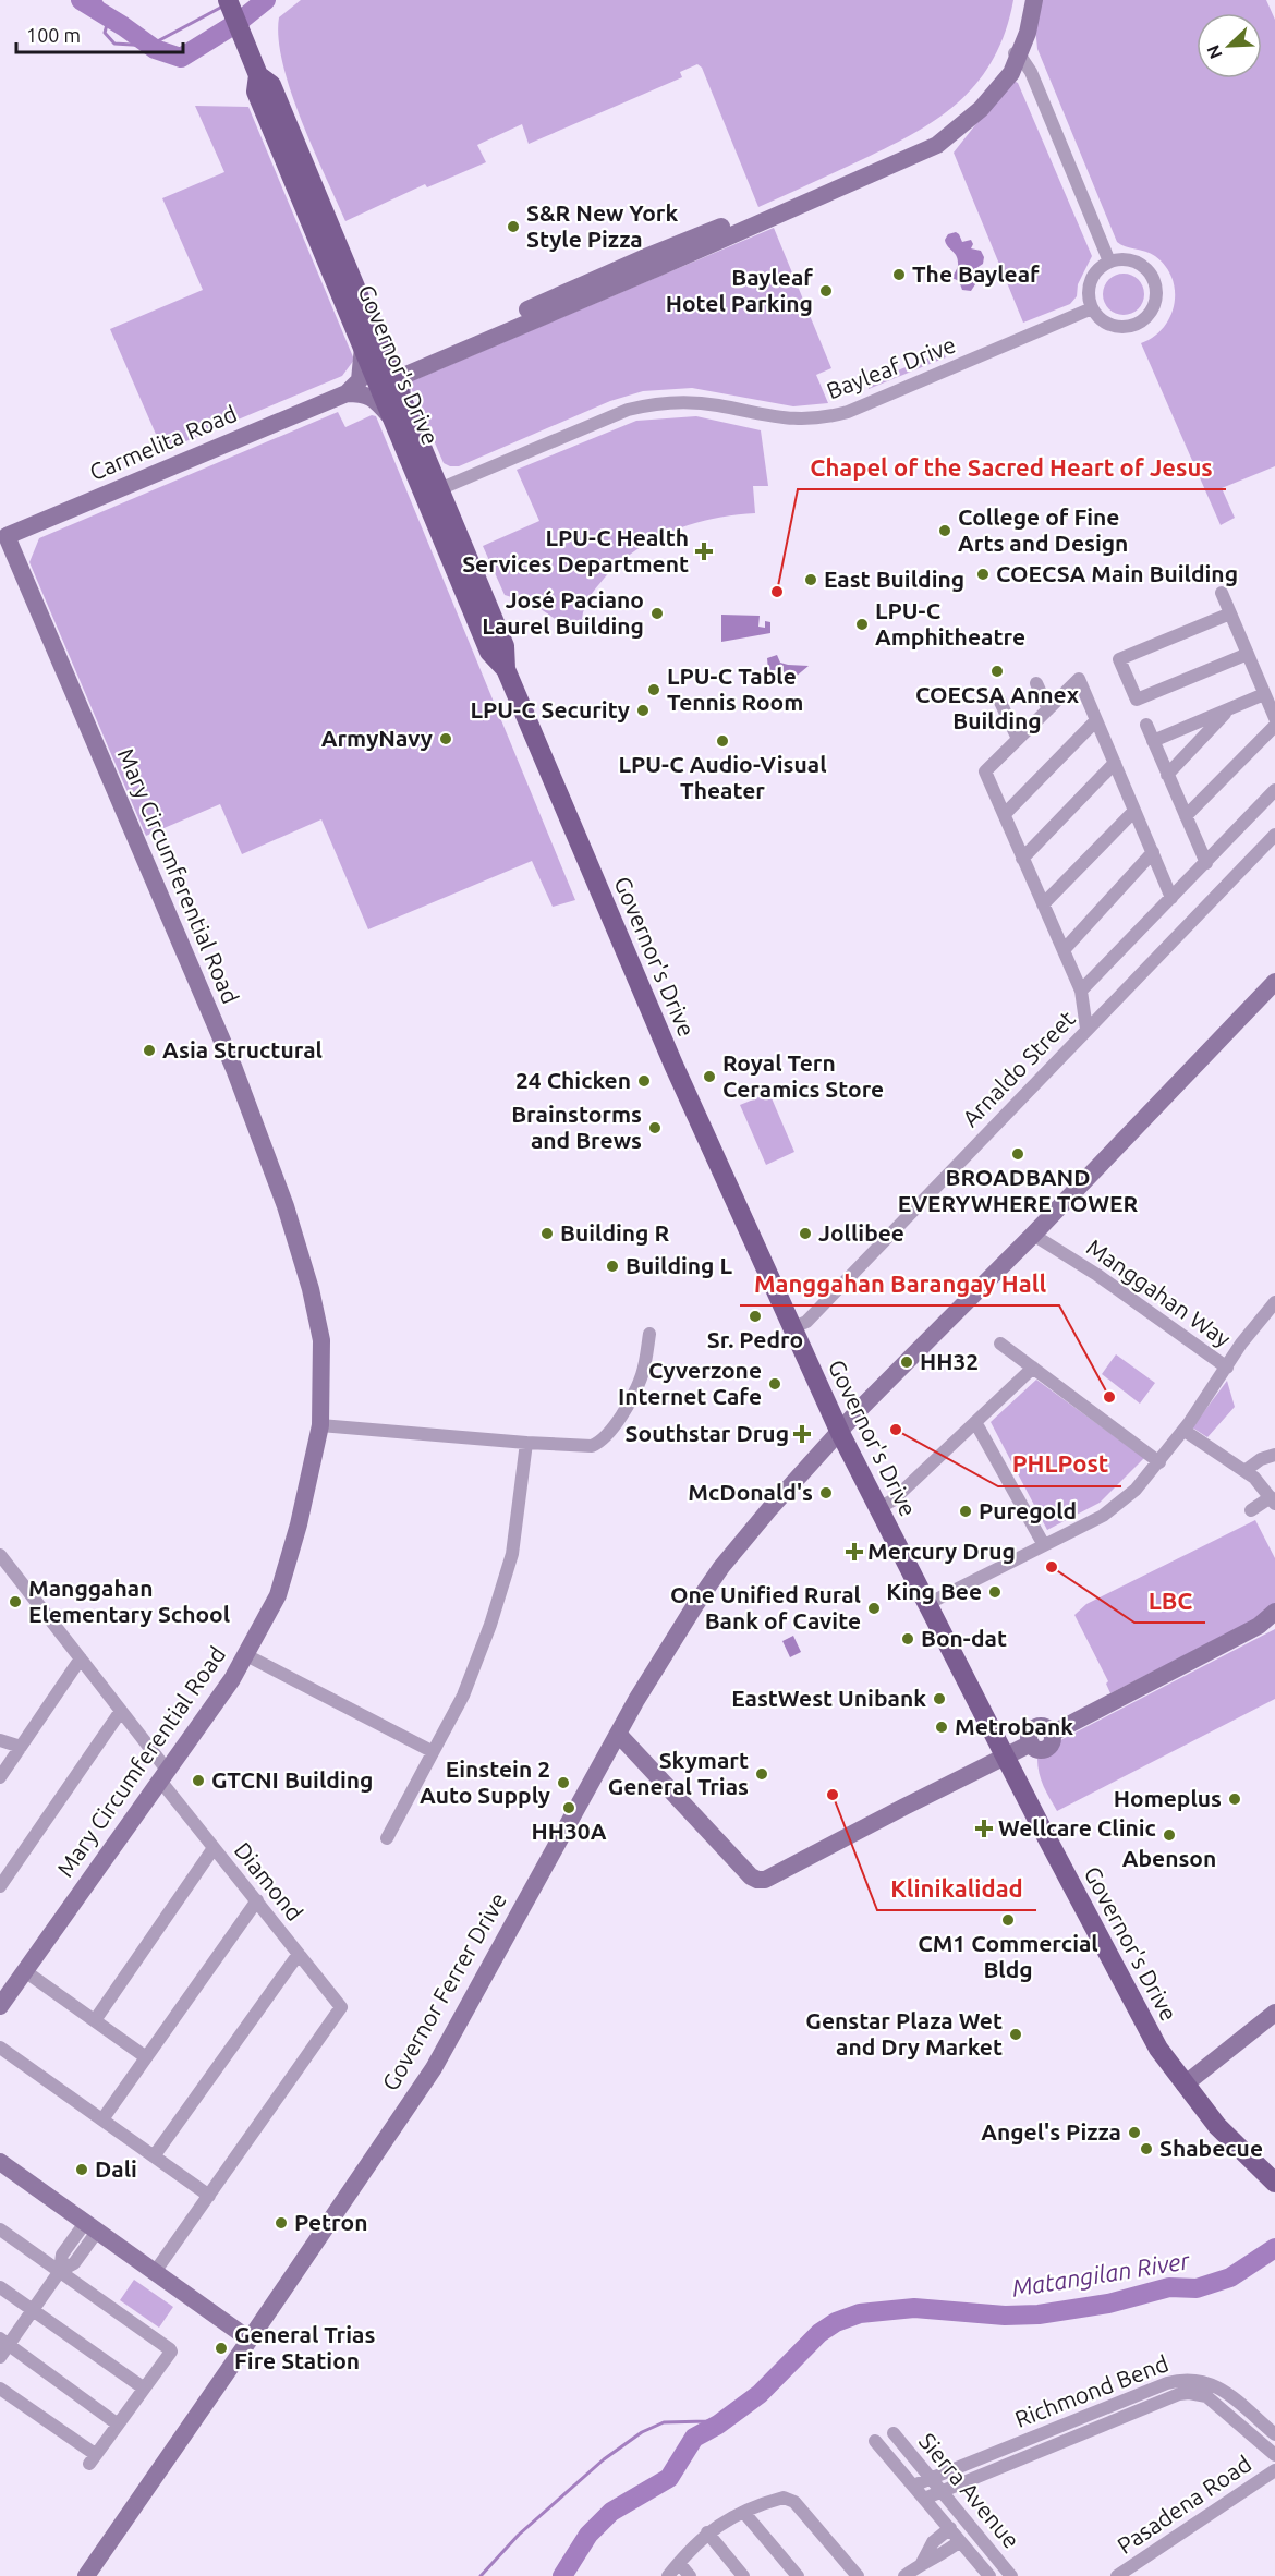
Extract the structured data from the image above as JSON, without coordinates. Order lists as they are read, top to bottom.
{
  "streets": {
    "main road": ["Governor's Drive"],
    "street": [
      "Bayleaf Drive",
      "Carmelita Road",
      "Mary Circumferential Road",
      "Arnaldo Street",
      "Manggahan Way",
      "Diamond",
      "Governor Ferrer Drive",
      "Richmond Bend",
      "Sierra Avenue",
      "Pasadena Road"
    ]
  },
  "crossings": [
    ["Governor's Drive", "Bayleaf Drive"],
    ["Governor's Drive", "Arnaldo Street"],
    ["Governor's Drive", "Manggahan Way"],
    ["Governor's Drive", "Governor Ferrer Drive"],
    ["Carmelita Road", "Mary Circumferential Road"],
    ["Mary Circumferential Road", "Diamond"],
    ["Manggahan Way", "Governor Ferrer Drive"],
    ["Richmond Bend", "Sierra Avenue"]
  ],
  "water": ["Matangilan River"],
  "places": {
    "other": [
      "S&R New York Style Pizza",
      "The Bayleaf",
      "Bayleaf Hotel Parking",
      "College of Fine Arts and Design",
      "COECSA Main Building",
      "East Building",
      "Chapel of the Sacred Heart of Jesus",
      "José Paciano Laurel Building",
      "LPU-C Amphitheatre",
      "COECSA Annex Building",
      "LPU-C Table Tennis Room",
      "LPU-C Security",
      "ArmyNavy",
      "LPU-C Audio-Visual Theater",
      "Asia Structural",
      "Royal Tern Ceramics Store",
      "24 Chicken",
      "Brainstorms and Brews",
      "BROADBAND EVERYWHERE TOWER",
      "Building R",
      "Jollibee",
      "Building L",
      "Sr. Pedro",
      "HH32",
      "Cyverzone Internet Cafe",
      "Manggahan Barangay Hall",
      "PHLPost",
      "McDonald's",
      "Puregold",
      "LBC",
      "King Bee",
      "Manggahan Elementary School",
      "One Unified Rural Bank of Cavite",
      "Bon-dat",
      "EastWest Unibank",
      "Metrobank",
      "Skymart General Trias",
      "GTCNI Building",
      "Einstein 2 Auto Supply",
      "Klinikalidad",
      "Homeplus",
      "HH30A",
      "Abenson",
      "CM1 Commercial Bldg",
      "Genstar Plaza Wet and Dry Market",
      "Angel's Pizza",
      "Shabecue",
      "Dali",
      "Petron",
      "General Trias Fire Station"
    ],
    "health": [
      "LPU-C Health Services Department",
      "Southstar Drug",
      "Mercury Drug",
      "Wellcare Clinic"
    ]
  },
  "scale_bar": "100 m",
  "north": "bottom left"
}
